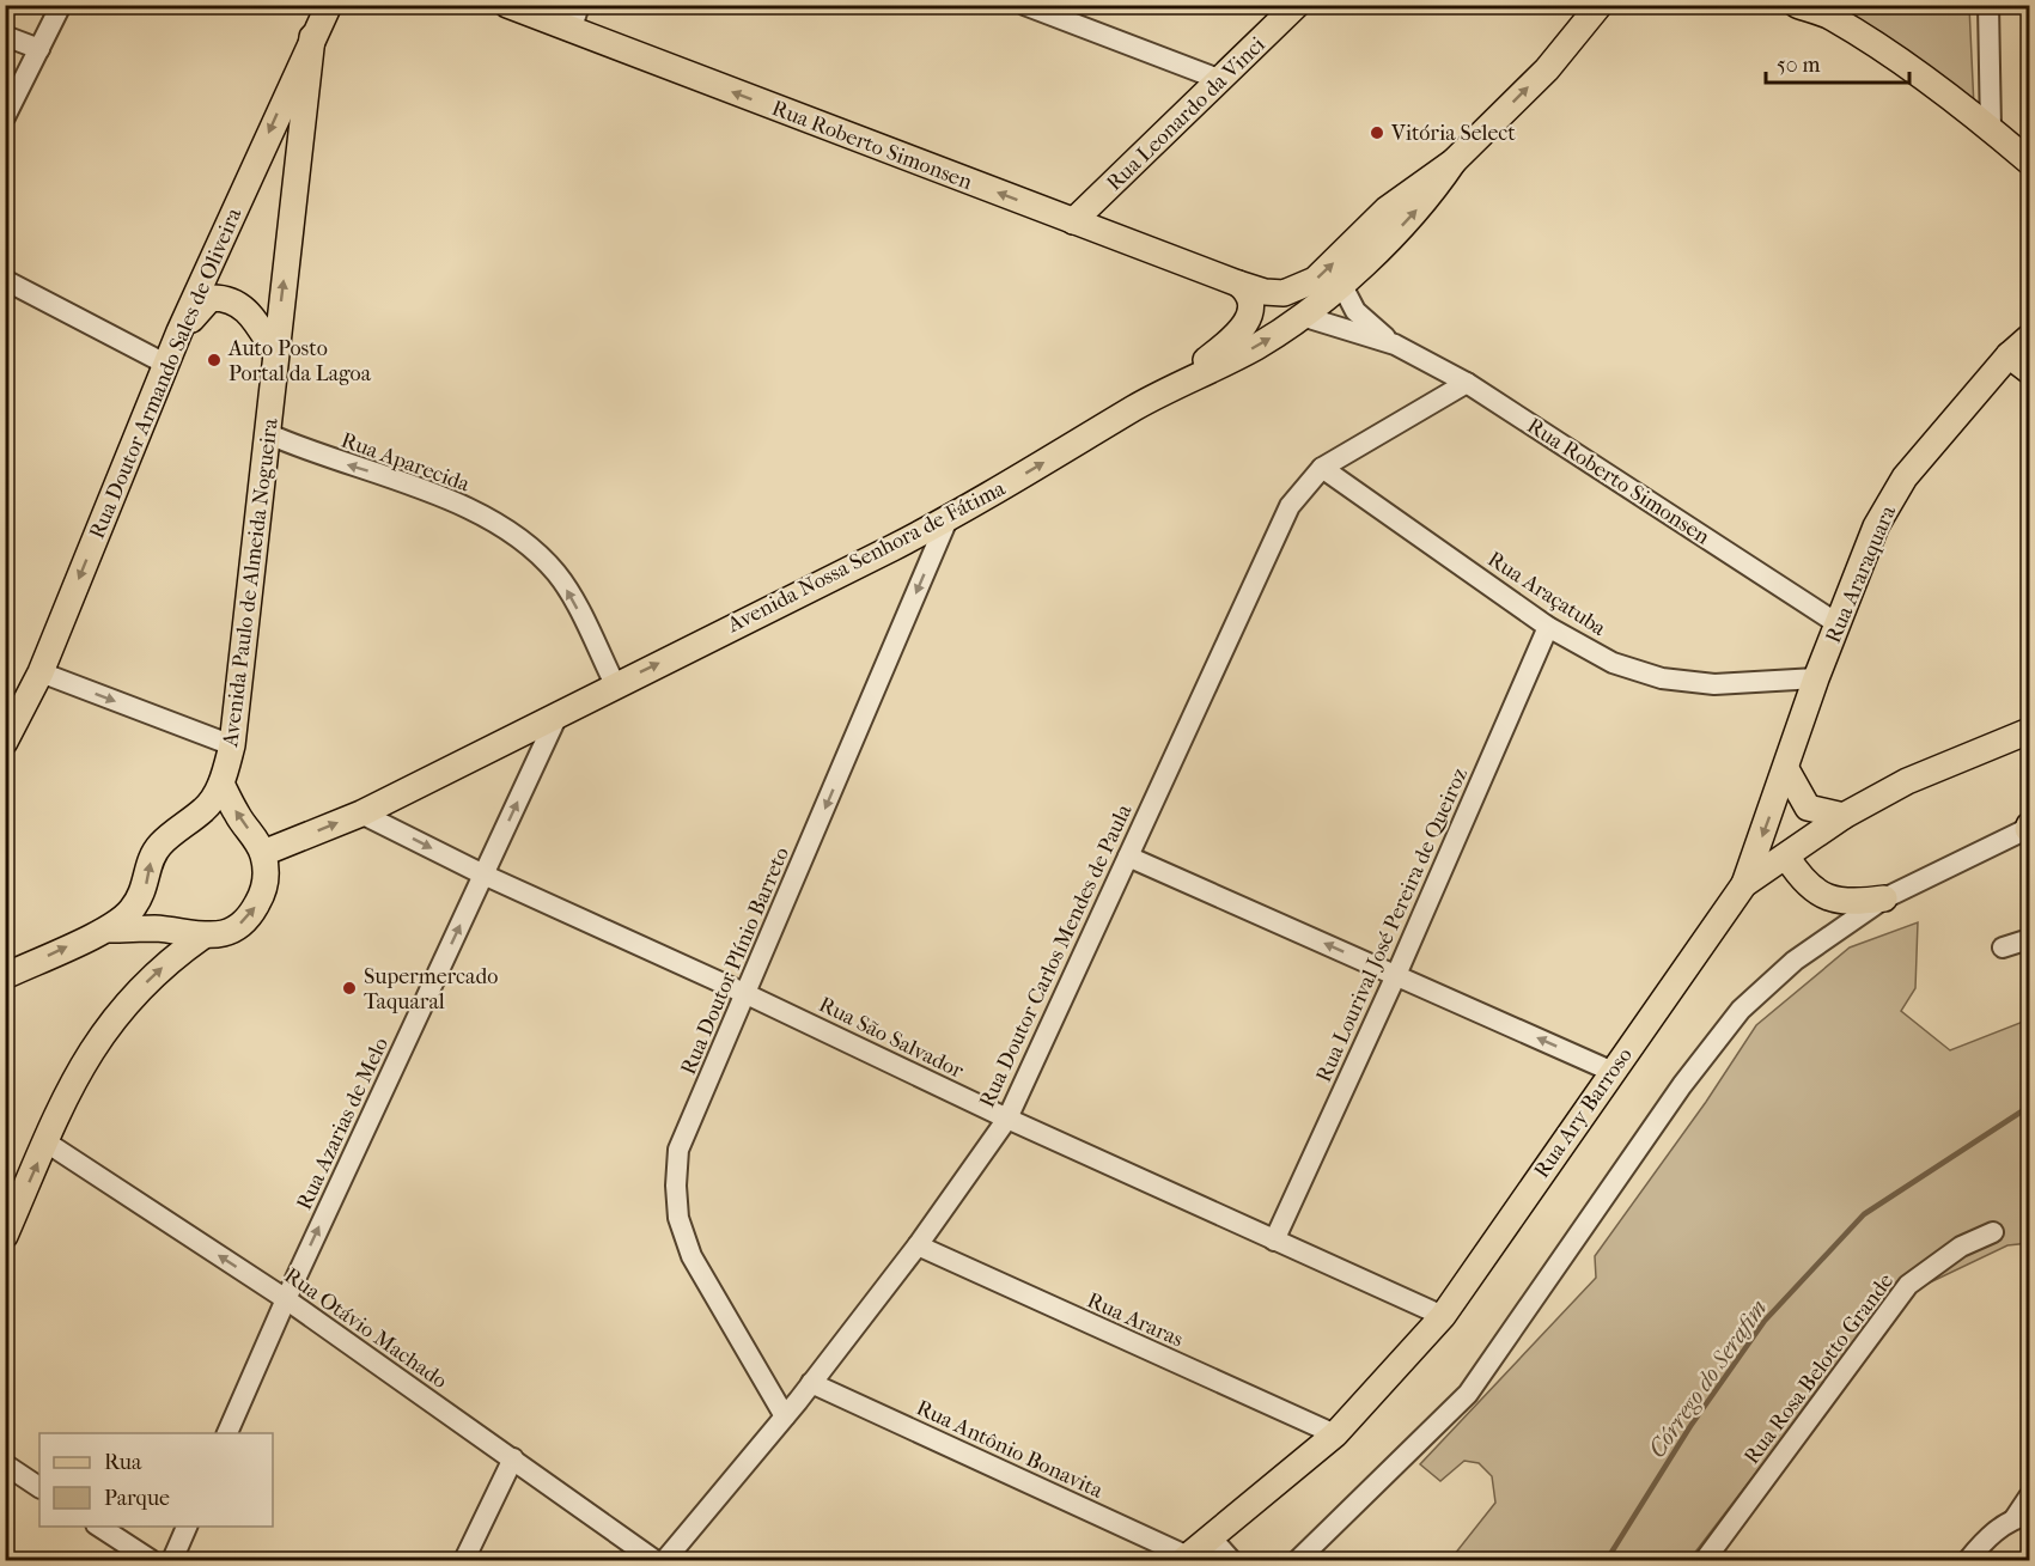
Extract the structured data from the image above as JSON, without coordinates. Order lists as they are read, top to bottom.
{
  "streets": {
    "main road": [
      "Rua Leonardo da Vinci",
      "Rua Roberto Simonsen",
      "Rua Doutor Armando Sales de Oliveira",
      "Avenida Nossa Senhora de Fátima",
      "Rua Araraquara",
      "Avenida Paulo de Almeida Nogueira",
      "Rua Ary Barroso"
    ],
    "street": [
      "Rua Aparecida",
      "Rua Araçatuba",
      "Rua Lourival José Pereira de Queiroz",
      "Rua Doutor Carlos Mendes de Paula",
      "Rua Doutor Plínio Barreto",
      "Rua São Salvador",
      "Rua Azarias de Melo",
      "Rua Araras",
      "Rua Otávio Machado",
      "Rua Rosa Belotto Grande",
      "Rua Antônio Bonavita"
    ]
  },
  "crossings": [
    ["Rua Leonardo da Vinci", "Rua Roberto Simonsen"],
    ["Rua Roberto Simonsen", "Avenida Nossa Senhora de Fátima"],
    ["Rua Roberto Simonsen", "Rua Araraquara"],
    ["Rua Roberto Simonsen", "Rua Doutor Carlos Mendes de Paula"],
    ["Rua Doutor Armando Sales de Oliveira", "Avenida Paulo de Almeida Nogueira"],
    ["Rua Aparecida", "Avenida Nossa Senhora de Fátima"],
    ["Rua Aparecida", "Avenida Paulo de Almeida Nogueira"],
    ["Avenida Nossa Senhora de Fátima", "Rua Doutor Plínio Barreto"],
    ["Avenida Nossa Senhora de Fátima", "Rua São Salvador"],
    ["Avenida Nossa Senhora de Fátima", "Rua Azarias de Melo"],
    ["Rua Araraquara", "Rua Araçatuba"],
    ["Rua Araraquara", "Rua Ary Barroso"],
    ["Rua Araçatuba", "Rua Lourival José Pereira de Queiroz"],
    ["Rua Araçatuba", "Rua Doutor Carlos Mendes de Paula"],
    ["Rua Lourival José Pereira de Queiroz", "Rua São Salvador"],
    ["Rua Doutor Carlos Mendes de Paula", "Rua Doutor Plínio Barreto"],
    ["Rua Doutor Carlos Mendes de Paula", "Rua São Salvador"],
    ["Rua Doutor Carlos Mendes de Paula", "Rua Araras"],
    ["Rua Doutor Carlos Mendes de Paula", "Rua Antônio Bonavita"],
    ["Rua Doutor Plínio Barreto", "Rua São Salvador"],
    ["Rua São Salvador", "Rua Ary Barroso"],
    ["Rua São Salvador", "Rua Azarias de Melo"],
    ["Rua Ary Barroso", "Rua Araras"],
    ["Rua Ary Barroso", "Rua Antônio Bonavita"],
    ["Rua Azarias de Melo", "Rua Otávio Machado"]
  ],
  "one_way": [
    "Rua Roberto Simonsen",
    "Rua Doutor Armando Sales de Oliveira",
    "Rua Aparecida",
    "Avenida Nossa Senhora de Fátima",
    "Avenida Paulo de Almeida Nogueira",
    "Rua Doutor Plínio Barreto",
    "Rua Azarias de Melo",
    "Rua Otávio Machado"
  ],
  "water": ["Córrego do Serafim"],
  "places": ["Vitória Select", "Auto Posto Portal da Lagoa", "Supermercado Taquaral"],
  "legend": ["Rua", "Parque"],
  "scale_bar": "50 m"
}
